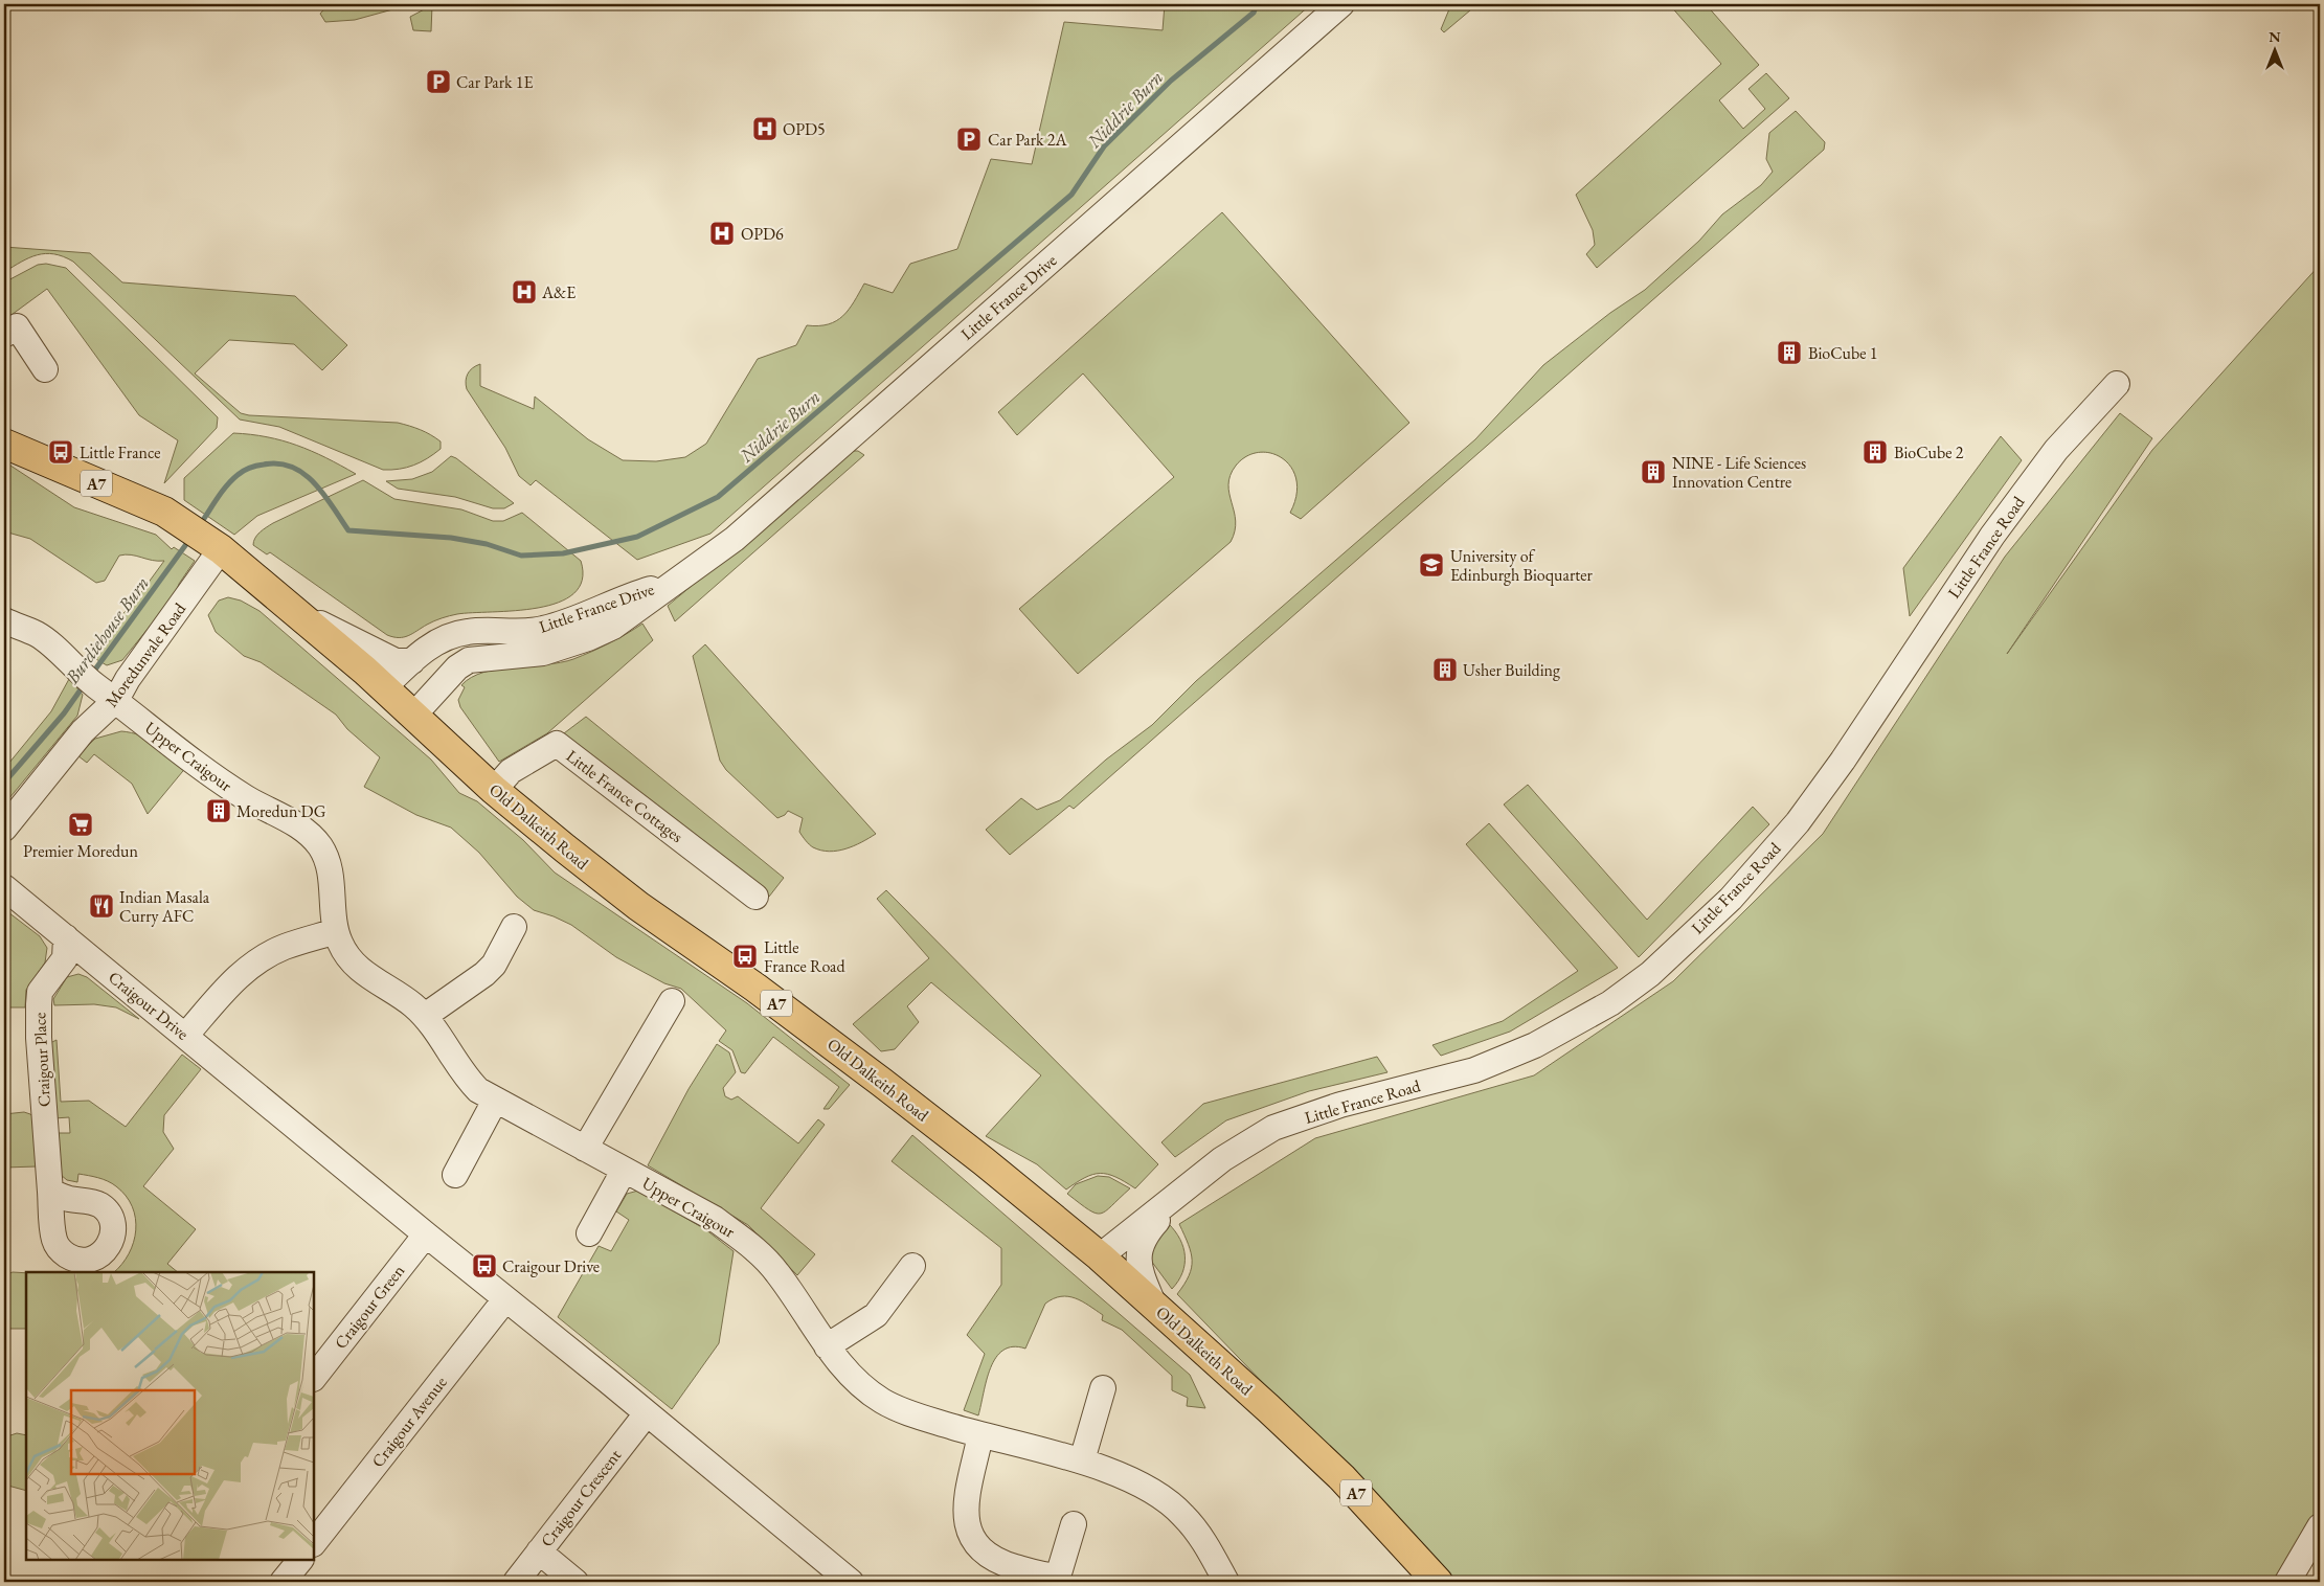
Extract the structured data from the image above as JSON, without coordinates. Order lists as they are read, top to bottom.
{
  "streets": {
    "main road": ["A7", "Old Dalkeith Road"],
    "street": [
      "Little France Drive",
      "Little France Road",
      "Moredunvale Road",
      "Upper Craigour",
      "Little France Cottages",
      "Craigour Drive",
      "Craigour Place",
      "Craigour Green",
      "Craigour Avenue",
      "Craigour Crescent"
    ]
  },
  "crossings": [
    ["Little France Drive", "Old Dalkeith Road"],
    ["Little France Road", "Old Dalkeith Road"],
    ["Moredunvale Road", "Upper Craigour"],
    ["Moredunvale Road", "Old Dalkeith Road"],
    ["Little France Cottages", "Old Dalkeith Road"],
    ["Craigour Drive", "Craigour Place"],
    ["Craigour Drive", "Craigour Green"],
    ["Craigour Drive", "Craigour Avenue"],
    ["Craigour Drive", "Craigour Crescent"]
  ],
  "water": ["Niddrie Burn", "Burdiehouse Burn"],
  "places": {
    "parking": ["Car Park 1E", "Car Park 2A"],
    "hospital": ["OPD5", "OPD6", "A&E"],
    "building": [
      "BioCube 1",
      "BioCube 2",
      "NINE - Life Sciences Innovation Centre",
      "Usher Building",
      "Moredun DG"
    ],
    "bus stop": ["Little France", "Little France Road", "Craigour Drive"],
    "school or university": ["University of Edinburgh Bioquarter"],
    "supermarket": ["Premier Moredun"],
    "restaurant": ["Indian Masala Curry AFC"]
  },
  "north": "top"
}
